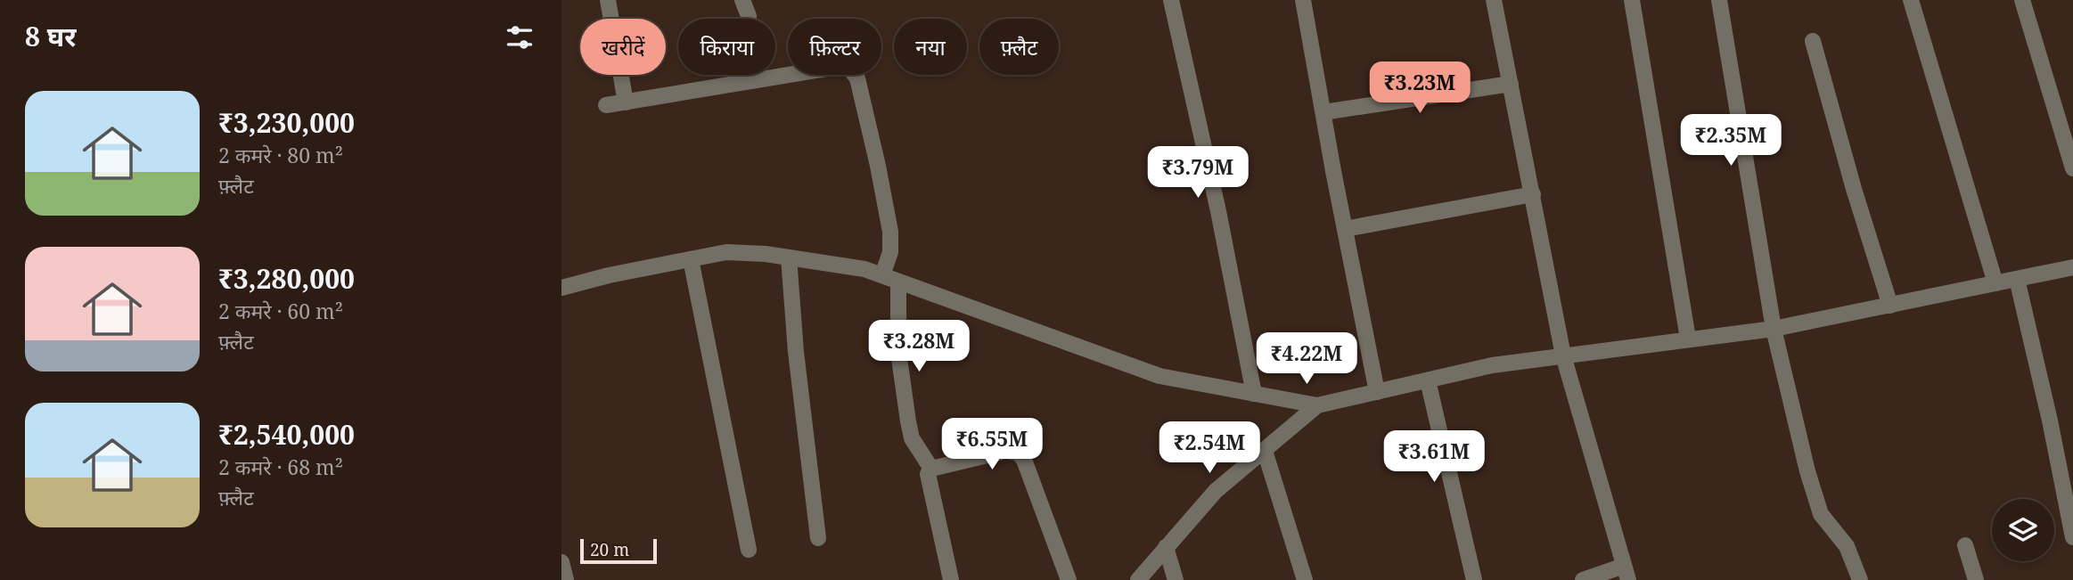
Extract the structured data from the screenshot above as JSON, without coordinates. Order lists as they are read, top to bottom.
{
  "scale_bar": "20 m",
  "page": {
    "heading": "8 घर",
    "chip": [
      "खरीदें",
      "किराया",
      "फ़िल्टर",
      "नया",
      "फ़्लैट"
    ],
    "price": [
      "₹3.23M",
      "₹2.35M",
      "₹3.79M",
      "₹3.28M",
      "₹4.22M",
      "₹6.55M",
      "₹2.54M",
      "₹3.61M"
    ],
    "list": [
      {
        "name": "₹3,230,000",
        "note": "2 कमरे · 80 m² · फ़्लैट"
      },
      {
        "name": "₹3,280,000",
        "note": "2 कमरे · 60 m² · फ़्लैट"
      },
      {
        "name": "₹2,540,000",
        "note": "2 कमरे · 68 m² · फ़्लैट"
      }
    ],
    "scale": "20 m"
  }
}
